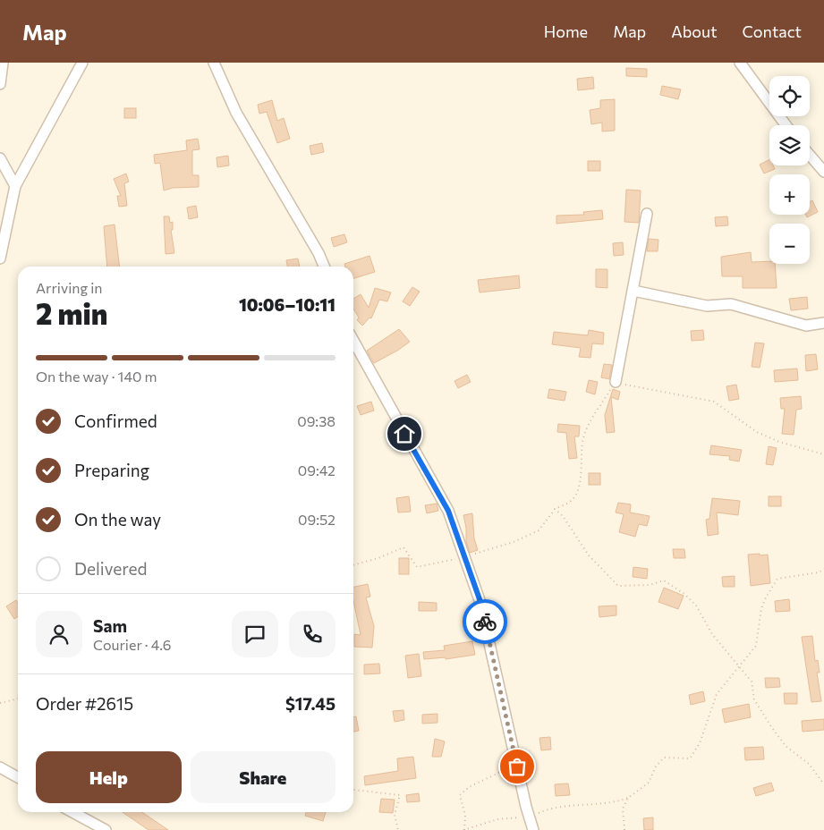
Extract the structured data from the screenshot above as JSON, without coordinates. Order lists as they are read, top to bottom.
{
  "page": {
    "header": "Map",
    "nav": [
      "Home",
      "Map",
      "About",
      "Contact"
    ],
    "map_buttons": ["+", "−"],
    "heading": ["2 min", "Arriving in", "10:06–10:11"],
    "panel": [
      "Sam",
      "Courier · 4.6",
      "Order #2615",
      "$17.45"
    ],
    "bar": "On the way · 140 m",
    "list": [
      ["Confirmed", "09:38"],
      ["Preparing", "09:42"],
      ["On the way", "09:52"],
      "Delivered"
    ],
    "buttons": ["Help", "Share"]
  }
}
